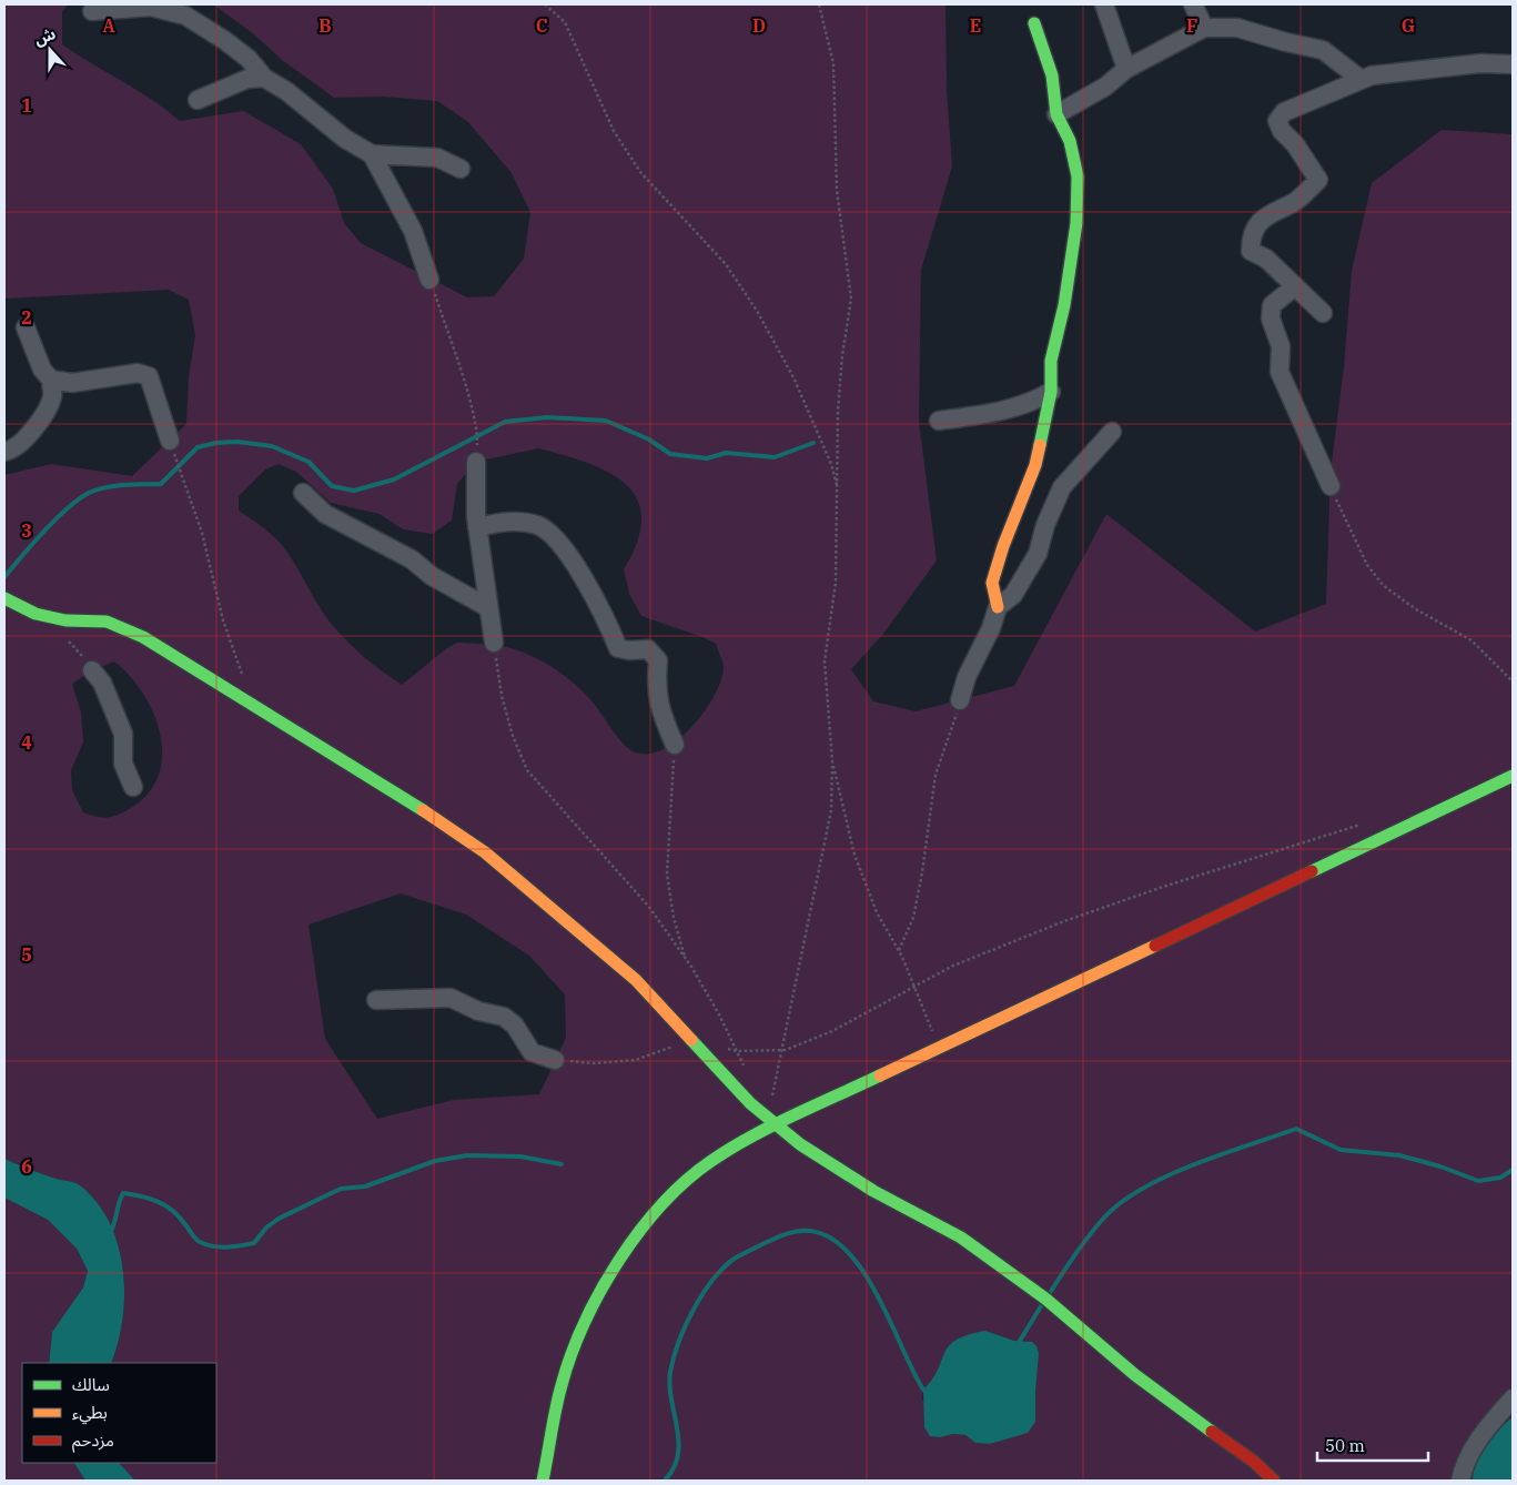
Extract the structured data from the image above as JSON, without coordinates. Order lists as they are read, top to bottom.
{
  "legend": ["سالك", "بطيء", "مزدحم"],
  "scale_bar": "50 m",
  "north": "top",
  "grid": {
    "columns": [
      "A",
      "B",
      "C",
      "D",
      "E",
      "F",
      "G"
    ],
    "rows": [
      "1",
      "2",
      "3",
      "4",
      "5",
      "6"
    ]
  }
}
